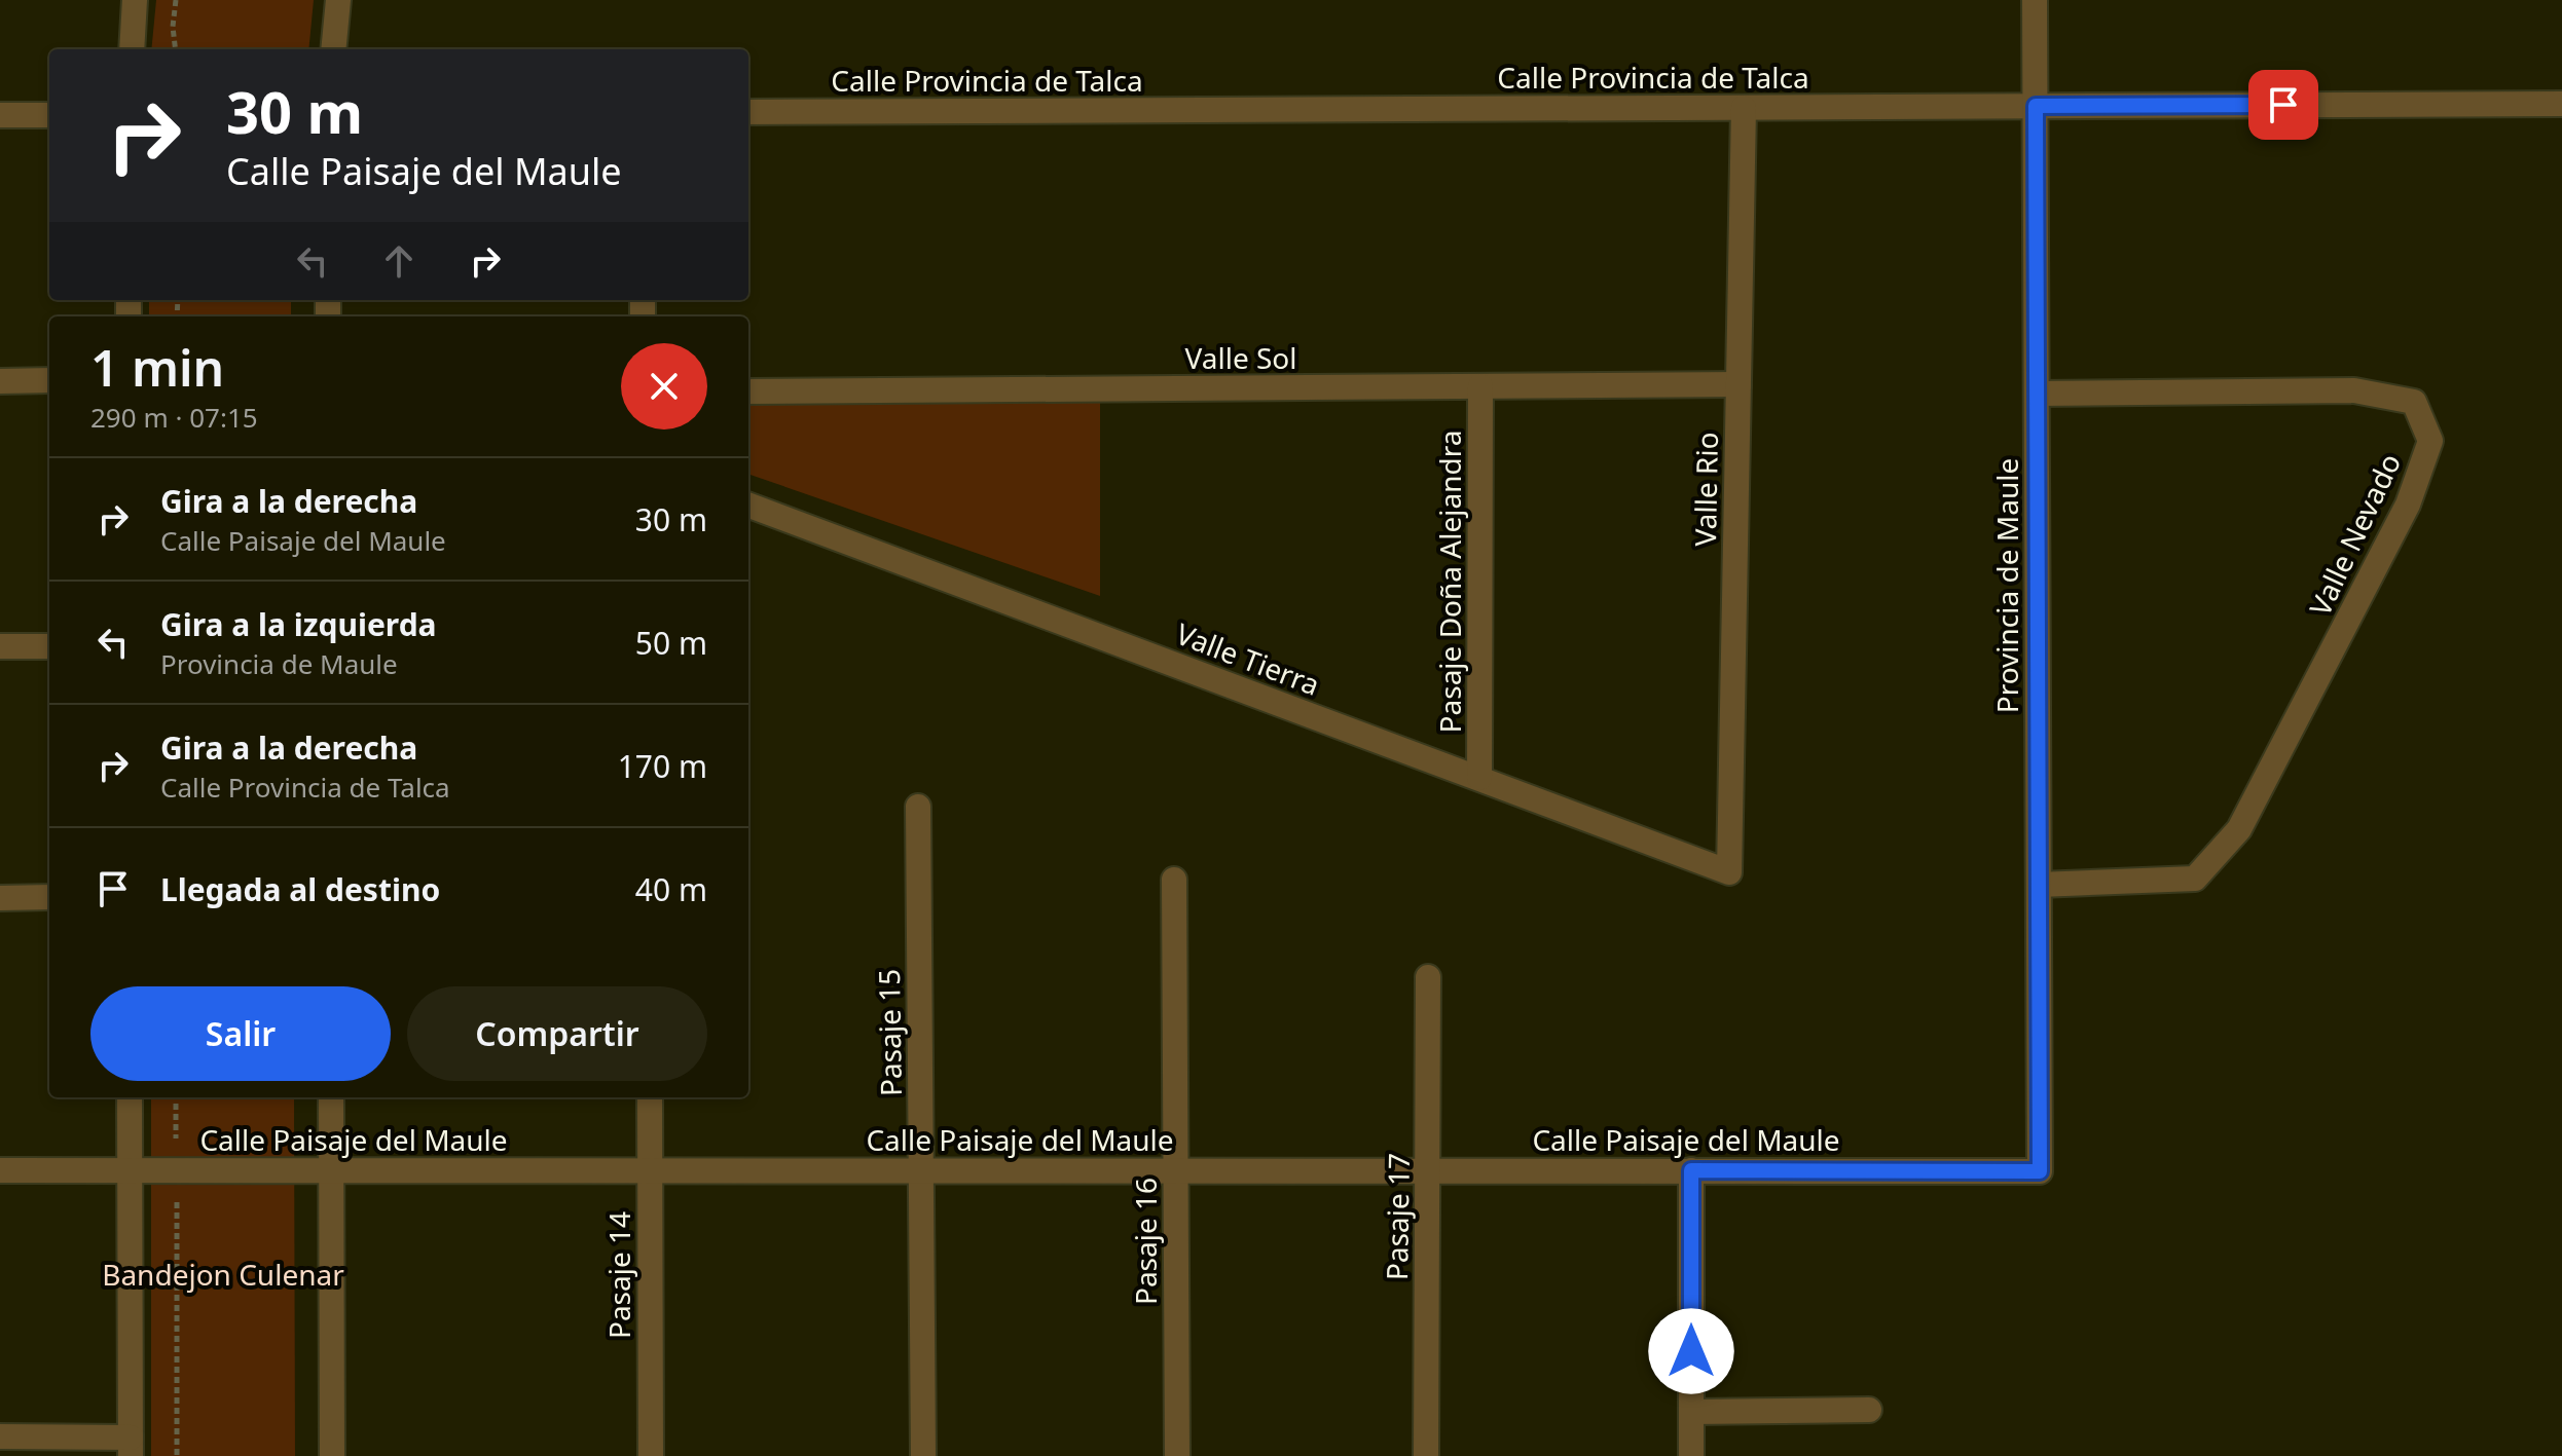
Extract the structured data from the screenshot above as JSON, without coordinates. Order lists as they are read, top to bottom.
{
  "streets": {
    "street": [
      "Calle Provincia de Talca",
      "Valle Sol",
      "Valle Rio",
      "Valle Nevado",
      "Pasaje Doña Alejandra",
      "Provincia de Maule",
      "Valle Tierra",
      "Pasaje 15",
      "Calle Paisaje del Maule",
      "Pasaje 17",
      "Pasaje 16",
      "Pasaje 14"
    ]
  },
  "crossings": [
    ["Calle Provincia de Talca", "Valle Rio"],
    ["Calle Provincia de Talca", "Provincia de Maule"],
    ["Valle Sol", "Valle Rio"],
    ["Valle Sol", "Pasaje Doña Alejandra"],
    ["Valle Rio", "Valle Tierra"],
    ["Valle Nevado", "Provincia de Maule"],
    ["Pasaje Doña Alejandra", "Valle Tierra"],
    ["Provincia de Maule", "Calle Paisaje del Maule"],
    ["Pasaje 15", "Calle Paisaje del Maule"],
    ["Calle Paisaje del Maule", "Pasaje 17"],
    ["Calle Paisaje del Maule", "Pasaje 16"],
    ["Calle Paisaje del Maule", "Pasaje 14"]
  ],
  "parks": ["Bandejon Culenar"],
  "page": {
    "turn": ["30 m", "Calle Paisaje del Maule"],
    "heading": ["1 min", "290 m · 07:15"],
    "list": [
      {
        "name": "Gira a la derecha",
        "note": "Calle Paisaje del Maule",
        "value": "30 m"
      },
      {
        "name": "Gira a la izquierda",
        "note": "Provincia de Maule",
        "value": "50 m"
      },
      {
        "name": "Gira a la derecha",
        "note": "Calle Provincia de Talca",
        "value": "170 m"
      },
      {
        "name": "Llegada al destino",
        "value": "40 m"
      }
    ],
    "buttons": ["Salir", "Compartir"]
  }
}
